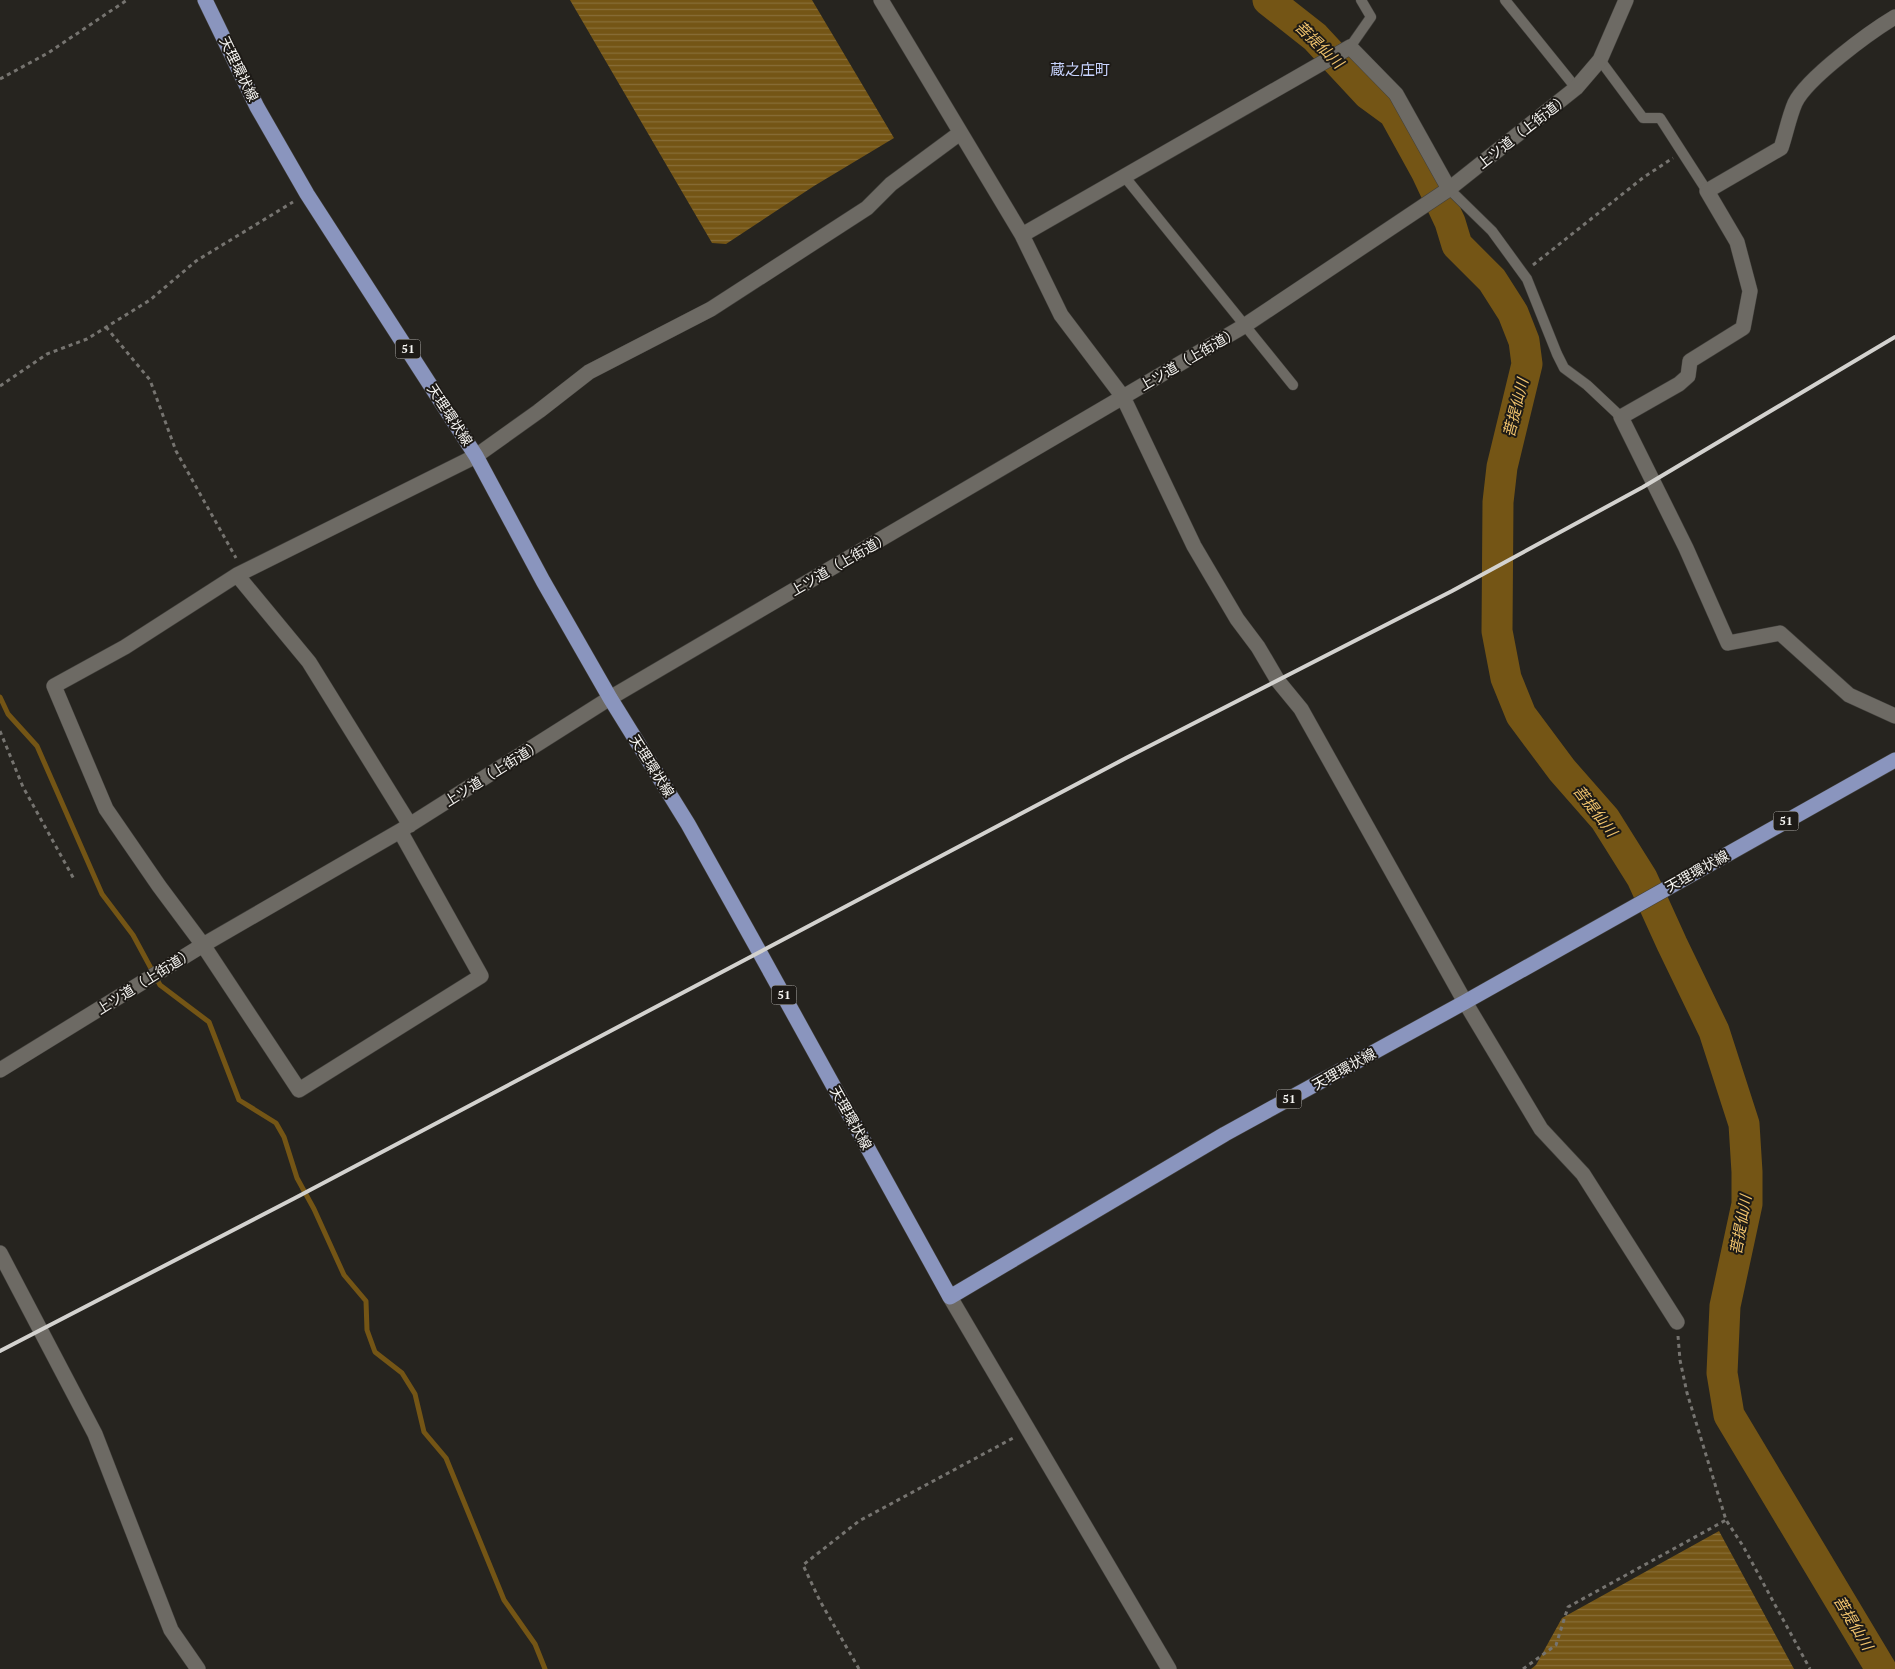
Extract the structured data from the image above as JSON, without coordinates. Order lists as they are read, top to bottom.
{
  "streets": {
    "main road": ["天理環状線", "51"],
    "street": ["上ツ道（上街道）"]
  },
  "crossings": [
    ["天理環状線", "上ツ道（上街道）"]
  ],
  "districts": ["蔵之庄町"],
  "water": ["菩提仙川"]
}
